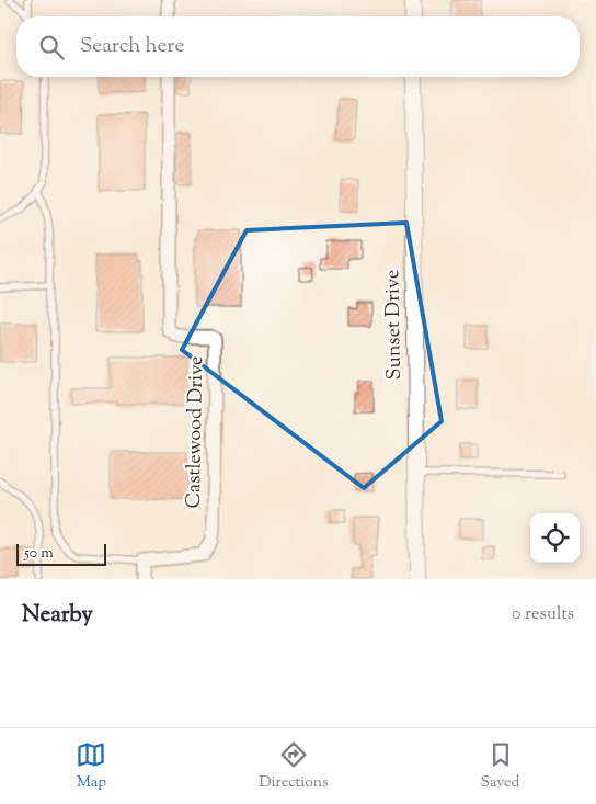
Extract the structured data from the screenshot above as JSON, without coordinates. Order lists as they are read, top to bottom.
{
  "streets": {
    "street": ["Sunset Drive", "Castlewood Drive"]
  },
  "scale_bar": "50 m",
  "page": {
    "search": "Search here",
    "scale": "50 m",
    "heading": ["Nearby", "0 results"],
    "nav": ["Map", "Directions", "Saved"]
  }
}
